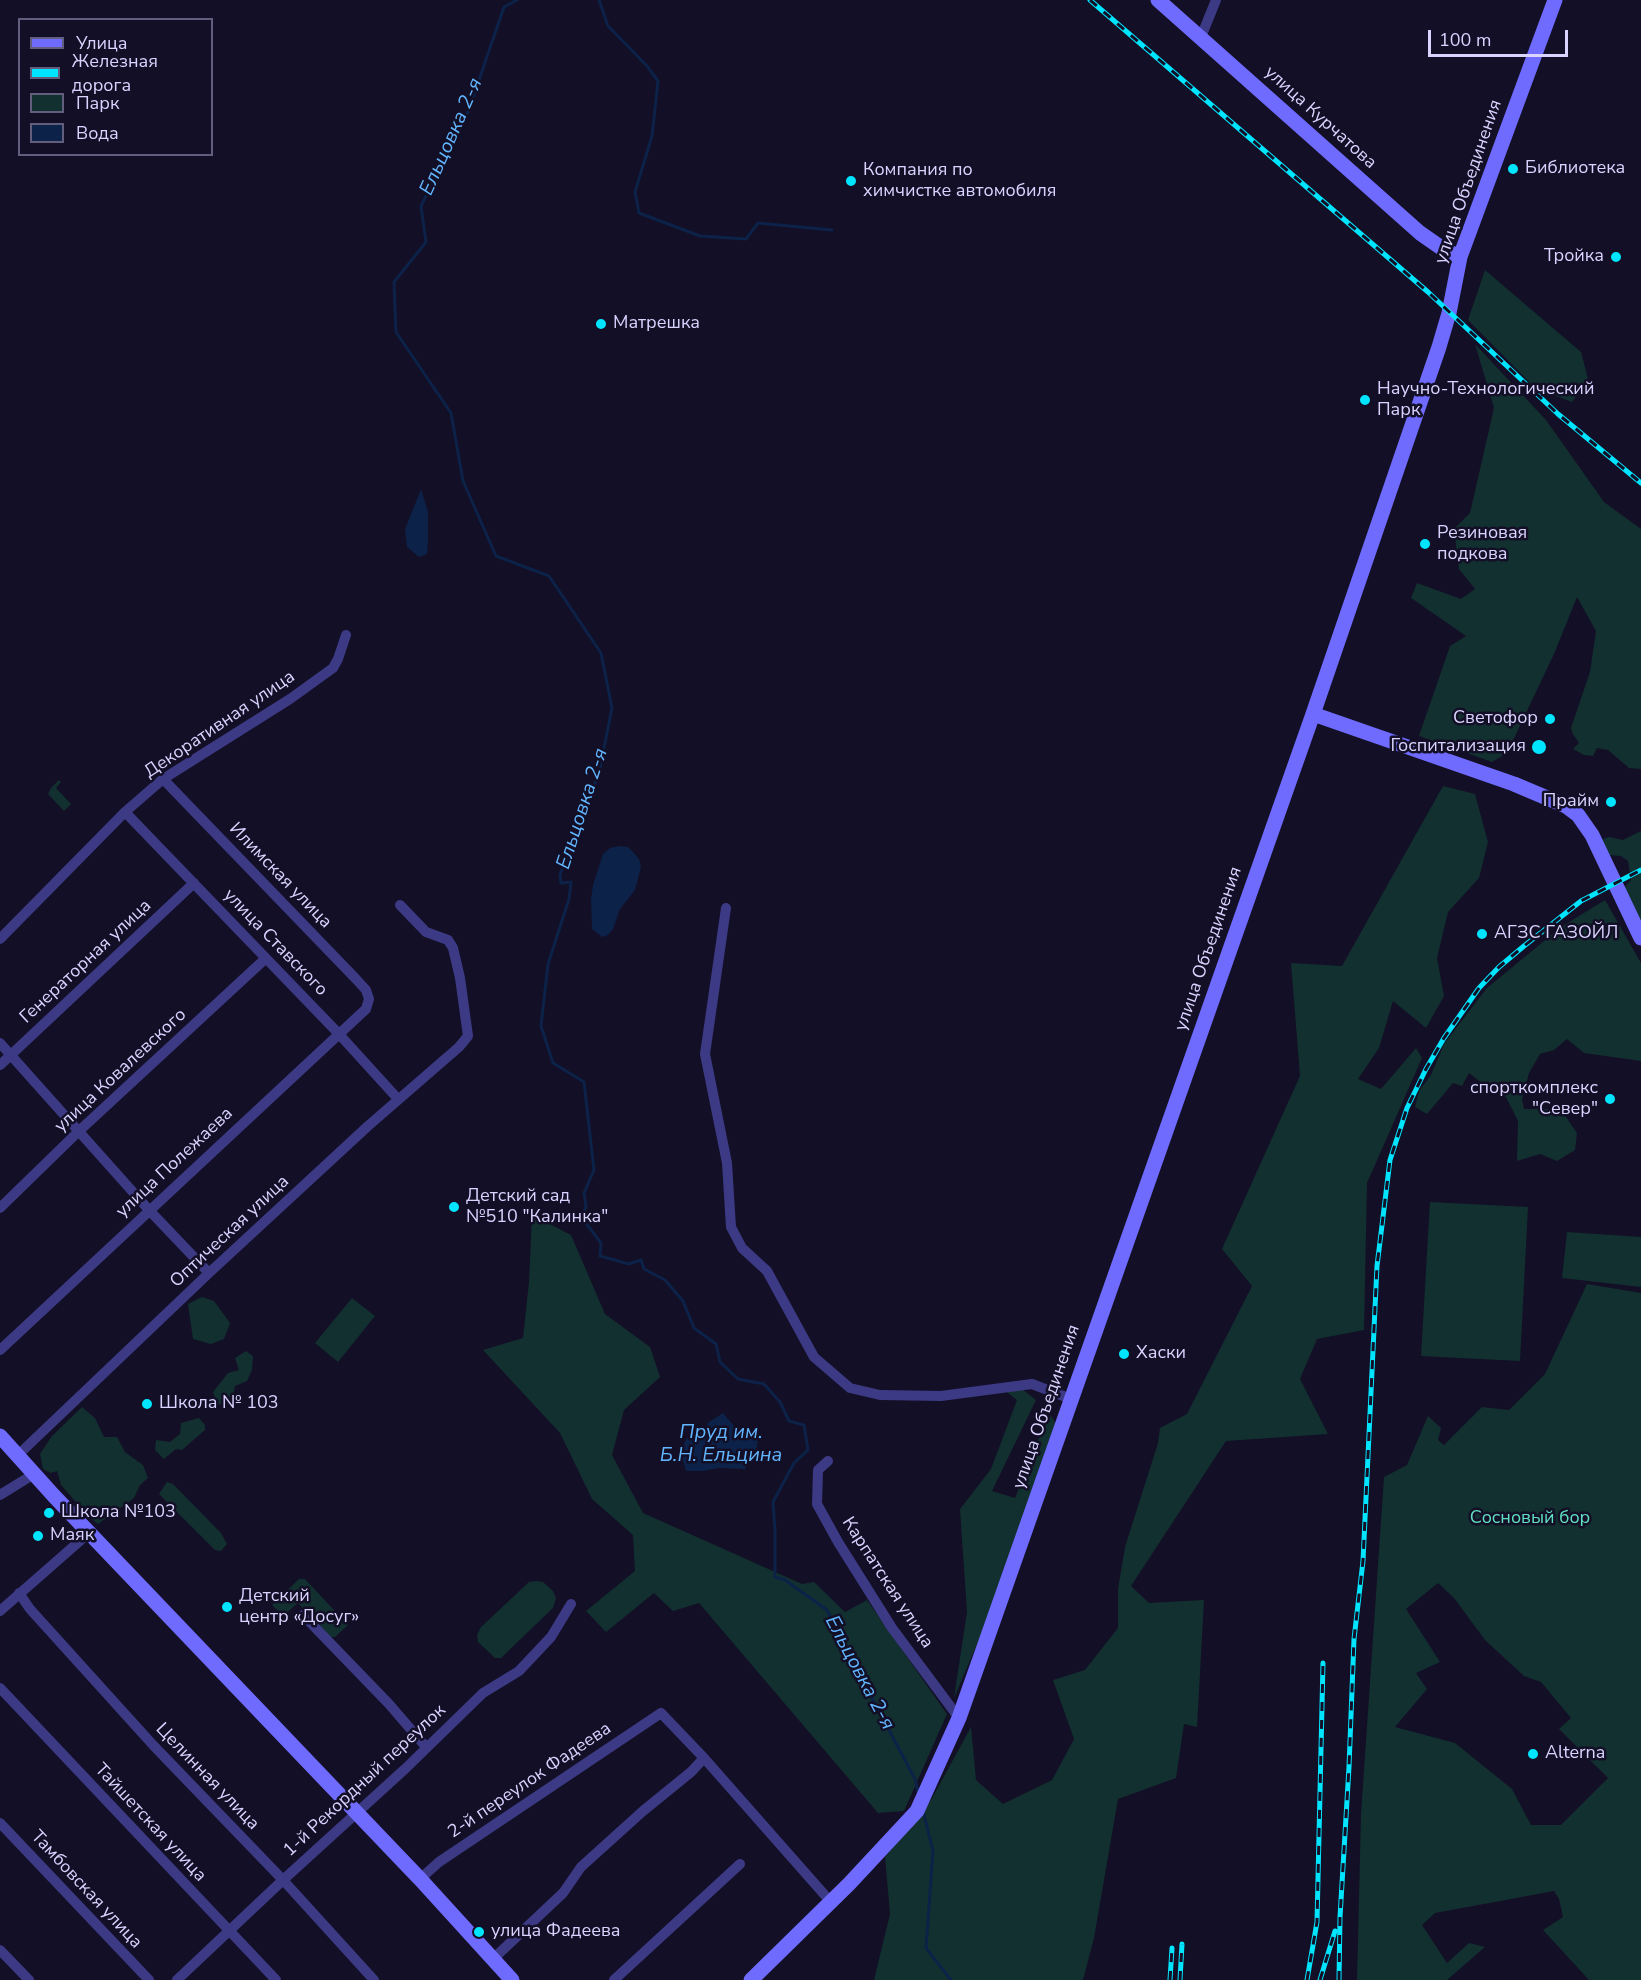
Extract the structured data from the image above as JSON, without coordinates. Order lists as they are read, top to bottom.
{
  "streets": {
    "main road": ["улица Курчатова", "улица Объединения"],
    "street": [
      "Декоративная улица",
      "Илимская улица",
      "улица Ставского",
      "Генераторная улица",
      "улица Ковалевского",
      "улица Полежаева",
      "Оптическая улица",
      "Карпатская улица",
      "Целинная улица",
      "1-й Рекордный переулок",
      "2-й переулок Фадеева",
      "Тайшетская улица",
      "Тамбовская улица"
    ]
  },
  "crossings": [
    ["улица Курчатова", "улица Объединения"],
    ["улица Объединения", "Карпатская улица"],
    ["Декоративная улица", "Илимская улица"],
    ["Декоративная улица", "улица Ставского"],
    ["Илимская улица", "улица Полежаева"],
    ["улица Ставского", "Генераторная улица"],
    ["улица Ставского", "улица Ковалевского"],
    ["улица Ставского", "улица Полежаева"],
    ["улица Ставского", "Оптическая улица"],
    ["Целинная улица", "1-й Рекордный переулок"],
    ["1-й Рекордный переулок", "Тайшетская улица"]
  ],
  "water": ["Ельцовка 2-я", "Пруд им. Б.Н. Ельцина"],
  "parks": ["Сосновый бор"],
  "places": [
    "Библиотека",
    "Компания по химчистке автомобиля",
    "Тройка",
    "Матрешка",
    "Научно-Технологический Парк",
    "Резиновая подкова",
    "Светофор",
    "Госпитализация",
    "Прайм",
    "АГЗС ГАЗОЙЛ",
    "спорткомплекс \"Север\"",
    "Детский сад №510 \"Калинка\"",
    "Хаски",
    "Школа № 103",
    "Школа №103",
    "Маяк",
    "Детский центр «Досуг»",
    "Alterna",
    "улица Фадеева"
  ],
  "legend": [
    "Улица",
    "Железная дорога",
    "Парк",
    "Вода"
  ],
  "scale_bar": "100 m"
}
